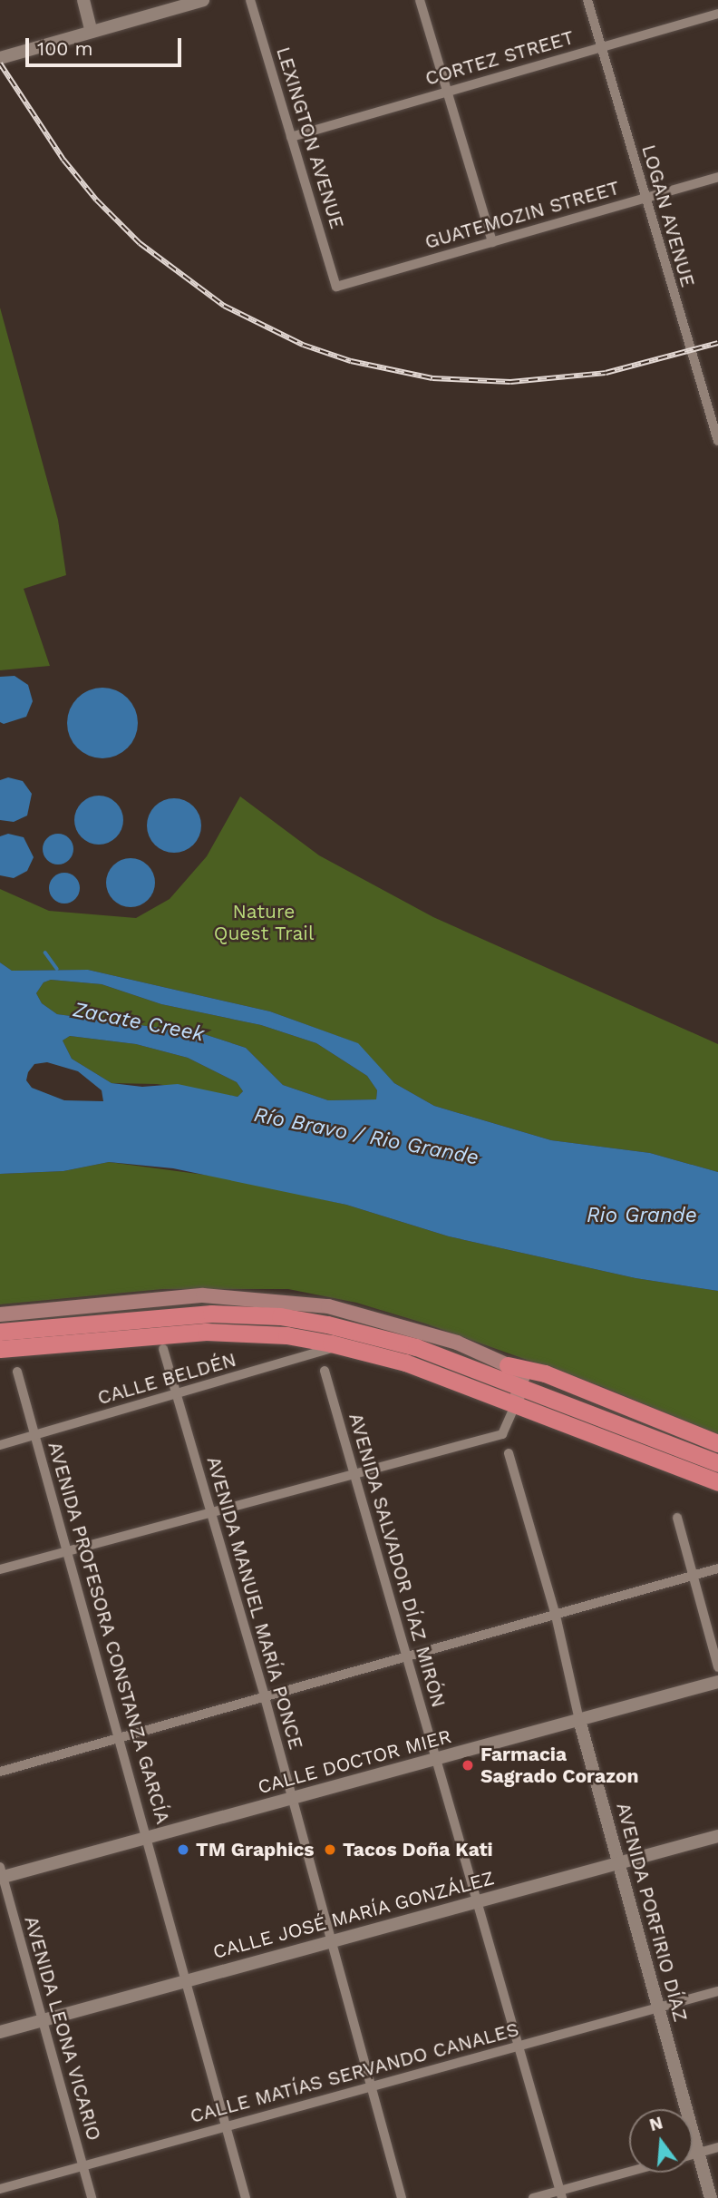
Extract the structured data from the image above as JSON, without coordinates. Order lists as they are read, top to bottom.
{
  "streets": {
    "street": [
      "CORTEZ STREET",
      "LEXINGTON AVENUE",
      "GUATEMOZIN STREET",
      "LOGAN AVENUE",
      "CALLE BELDÉN",
      "AVENIDA SALVADOR DÍAZ MIRÓN",
      "AVENIDA MANUEL MARÍA PONCE",
      "AVENIDA PROFESORA CONSTANZA GARCÍA",
      "CALLE DOCTOR MIER",
      "AVENIDA PORFIRIO DÍAZ",
      "CALLE JOSÉ MARÍA GONZÁLEZ",
      "AVENIDA LEONA VICARIO",
      "CALLE MATÍAS SERVANDO CANALES"
    ]
  },
  "crossings": [
    ["CORTEZ STREET", "LEXINGTON AVENUE"],
    ["CORTEZ STREET", "LOGAN AVENUE"],
    ["LEXINGTON AVENUE", "GUATEMOZIN STREET"],
    ["GUATEMOZIN STREET", "LOGAN AVENUE"],
    ["CALLE BELDÉN", "AVENIDA MANUEL MARÍA PONCE"],
    ["CALLE BELDÉN", "AVENIDA PROFESORA CONSTANZA GARCÍA"],
    ["AVENIDA SALVADOR DÍAZ MIRÓN", "CALLE DOCTOR MIER"],
    ["AVENIDA SALVADOR DÍAZ MIRÓN", "CALLE JOSÉ MARÍA GONZÁLEZ"],
    ["AVENIDA SALVADOR DÍAZ MIRÓN", "CALLE MATÍAS SERVANDO CANALES"],
    ["AVENIDA MANUEL MARÍA PONCE", "CALLE DOCTOR MIER"],
    ["AVENIDA MANUEL MARÍA PONCE", "CALLE JOSÉ MARÍA GONZÁLEZ"],
    ["AVENIDA MANUEL MARÍA PONCE", "CALLE MATÍAS SERVANDO CANALES"],
    ["AVENIDA PROFESORA CONSTANZA GARCÍA", "CALLE DOCTOR MIER"],
    ["AVENIDA PROFESORA CONSTANZA GARCÍA", "CALLE JOSÉ MARÍA GONZÁLEZ"],
    ["AVENIDA PROFESORA CONSTANZA GARCÍA", "CALLE MATÍAS SERVANDO CANALES"],
    ["CALLE DOCTOR MIER", "AVENIDA PORFIRIO DÍAZ"],
    ["CALLE DOCTOR MIER", "AVENIDA LEONA VICARIO"],
    ["AVENIDA PORFIRIO DÍAZ", "CALLE JOSÉ MARÍA GONZÁLEZ"],
    ["AVENIDA PORFIRIO DÍAZ", "CALLE MATÍAS SERVANDO CANALES"],
    ["CALLE JOSÉ MARÍA GONZÁLEZ", "AVENIDA LEONA VICARIO"],
    ["AVENIDA LEONA VICARIO", "CALLE MATÍAS SERVANDO CANALES"]
  ],
  "water": ["Zacate Creek", "Río Bravo / Rio Grande", "Rio Grande"],
  "parks": ["Nature Quest Trail"],
  "places": ["Farmacia Sagrado Corazon", "TM Graphics", "Tacos Doña Kati"],
  "scale_bar": "100 m",
  "north": "top"
}
